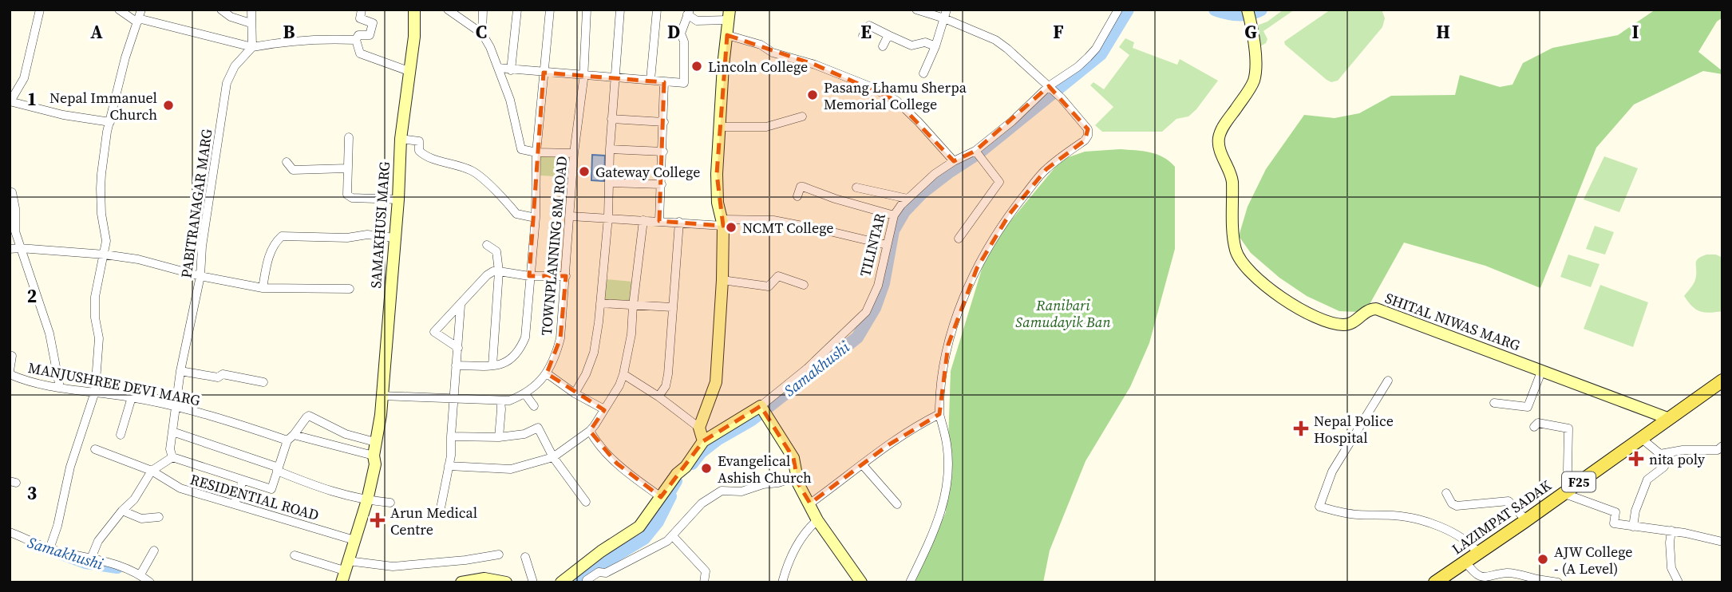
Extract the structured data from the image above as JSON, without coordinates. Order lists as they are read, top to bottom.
{
  "streets": {
    "main road": ["F25", "LAZIMPAT SADAK"],
    "street": [
      "PABITRANAGAR MARG",
      "SAMAKHUSI MARG",
      "TILINTAR",
      "TOWNPLANNING 8M ROAD",
      "SHITAL NIWAS MARG",
      "MANJUSHREE DEVI MARG",
      "RESIDENTIAL ROAD"
    ]
  },
  "crossings": [
    ["PABITRANAGAR MARG", "MANJUSHREE DEVI MARG"],
    ["SAMAKHUSI MARG", "TOWNPLANNING 8M ROAD"],
    ["SAMAKHUSI MARG", "MANJUSHREE DEVI MARG"],
    ["SAMAKHUSI MARG", "RESIDENTIAL ROAD"],
    ["SHITAL NIWAS MARG", "LAZIMPAT SADAK"]
  ],
  "water": ["Samakhushi"],
  "parks": ["Ranibari Samudayik Ban"],
  "places": {
    "other": [
      "Lincoln College",
      "Pasang Lhamu Sherpa Memorial College",
      "Nepal Immanuel Church",
      "Gateway College",
      "NCMT College",
      "Evangelical Ashish Church",
      "AJW College - (A Level)"
    ],
    "health": ["Nepal Police Hospital", "nita poly", "Arun Medical Centre"]
  },
  "grid": {
    "columns": [
      "A",
      "B",
      "C",
      "D",
      "E",
      "F",
      "G",
      "H",
      "I"
    ],
    "rows": ["1", "2", "3"]
  }
}
